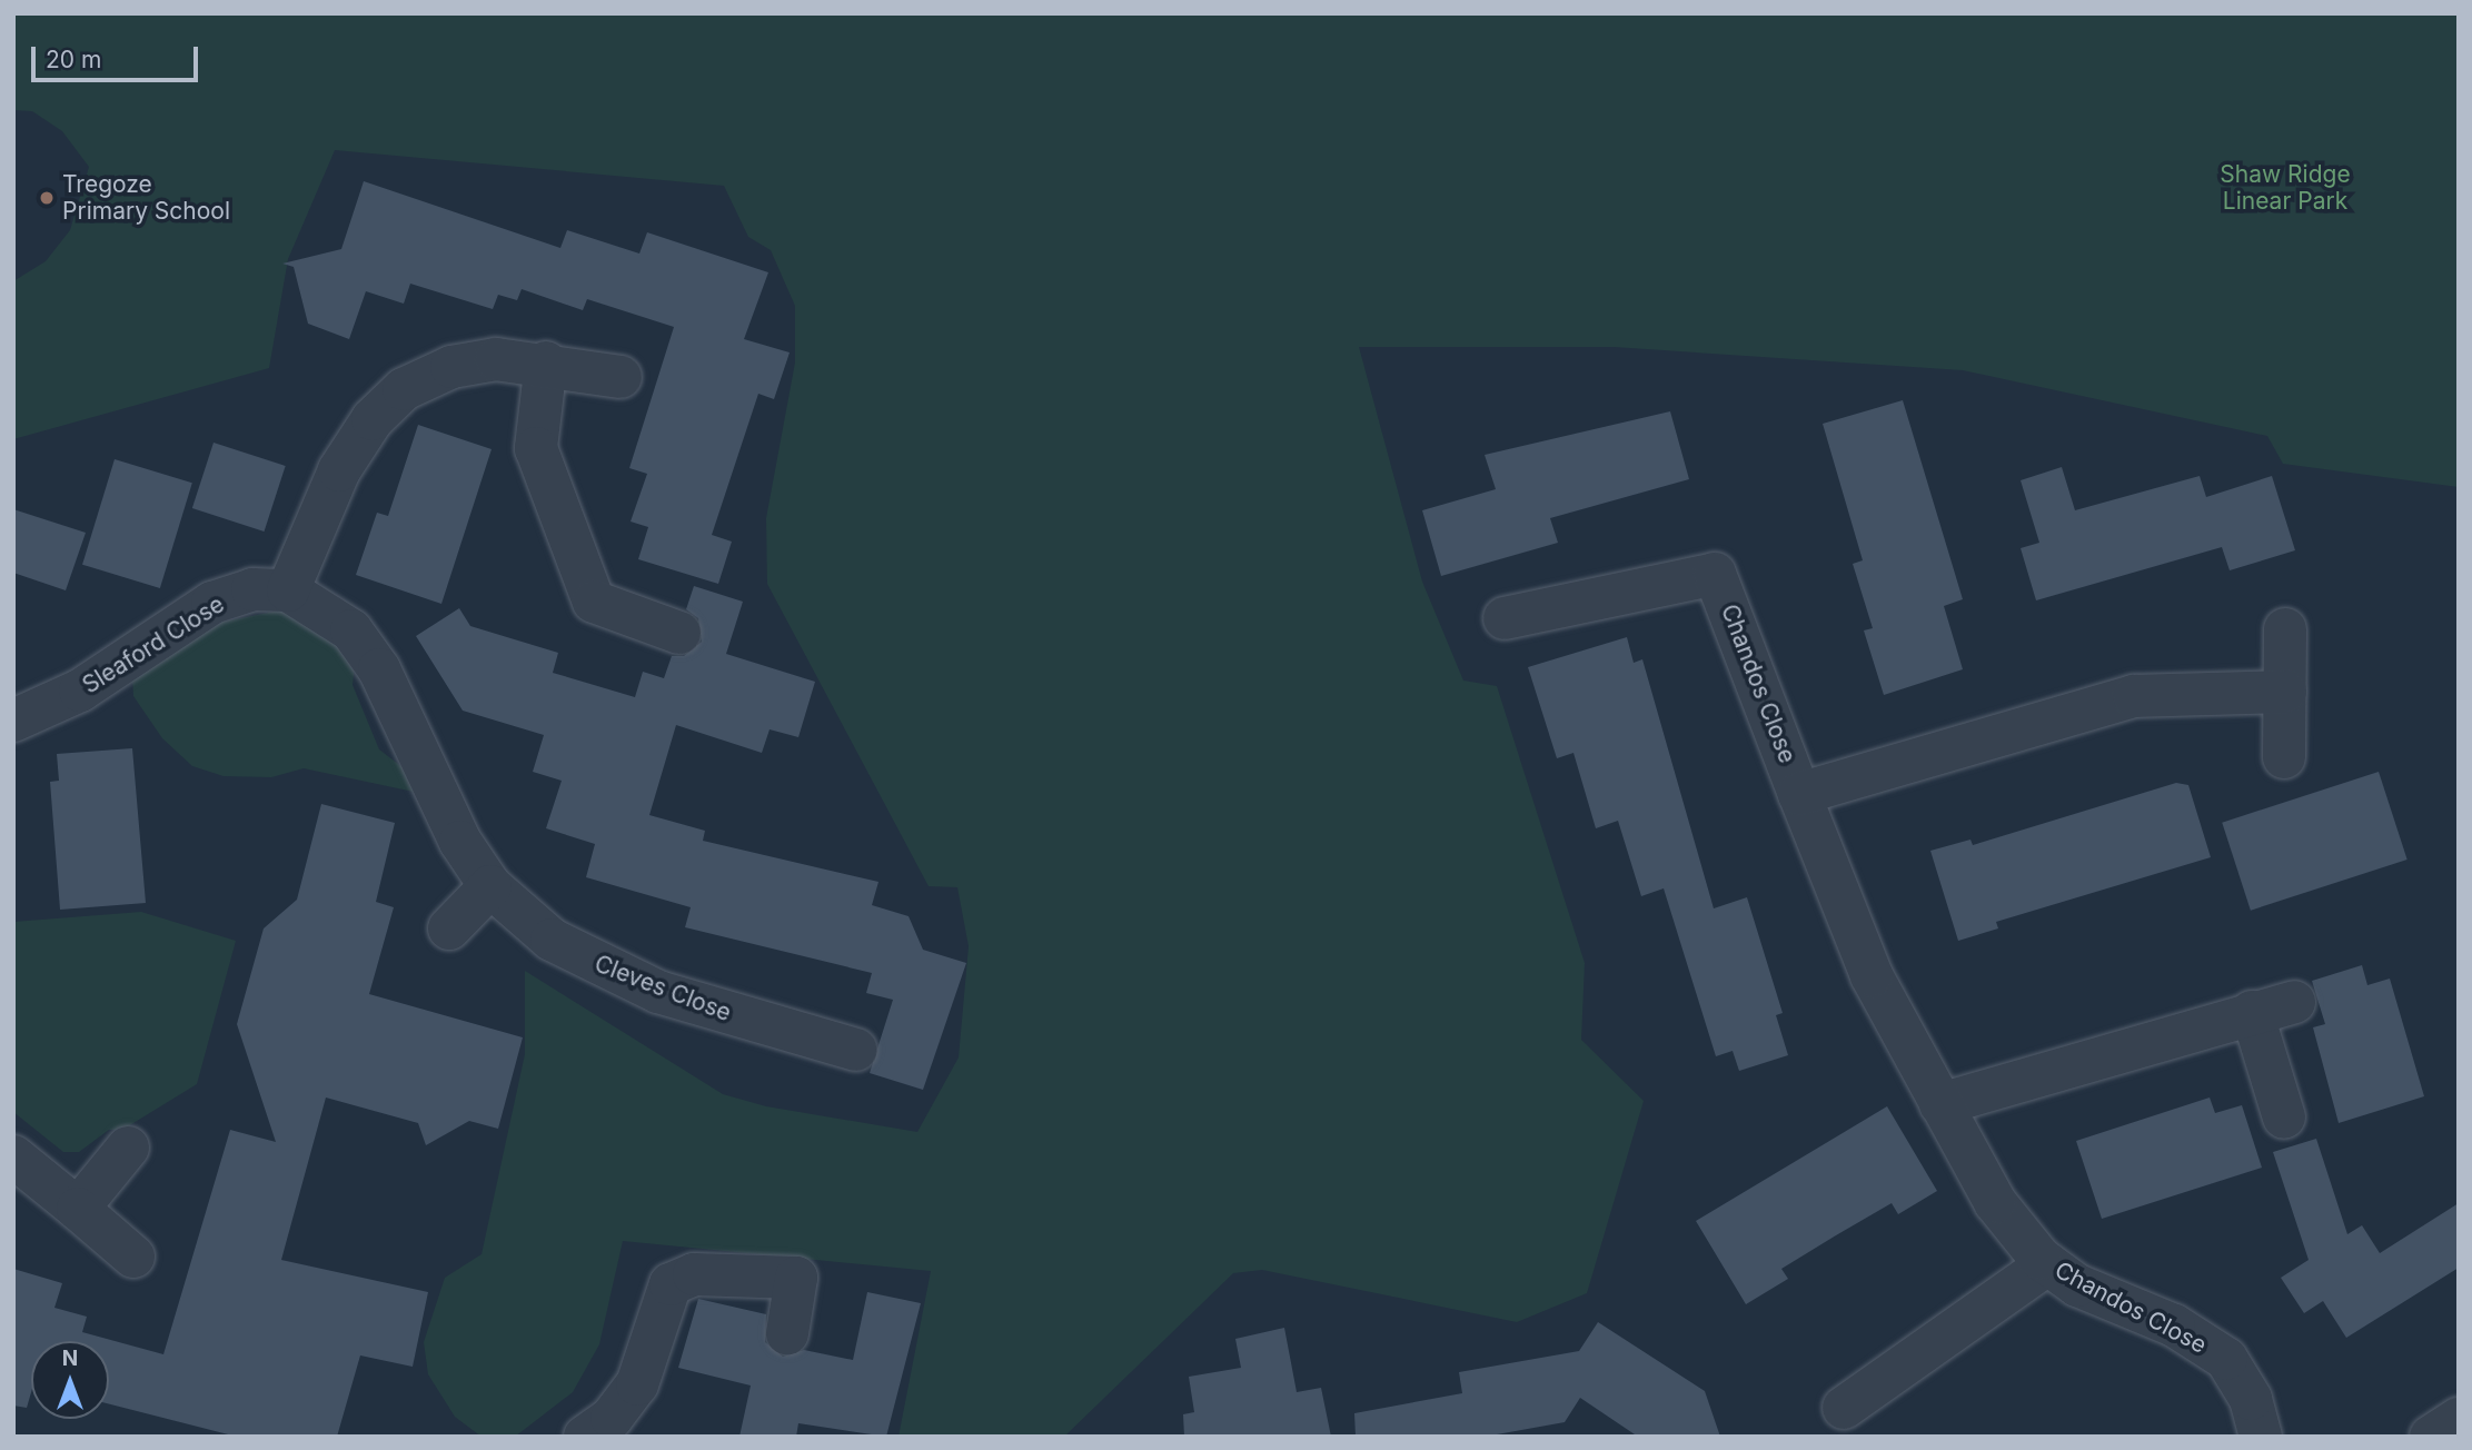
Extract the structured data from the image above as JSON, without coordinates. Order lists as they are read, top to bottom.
{
  "streets": {
    "street": ["Sleaford Close", "Chandos Close", "Cleves Close"]
  },
  "crossings": [
    ["Sleaford Close", "Cleves Close"]
  ],
  "parks": ["Shaw Ridge Linear Park"],
  "places": ["Tregoze Primary School"],
  "scale_bar": "20 m",
  "north": "top"
}
